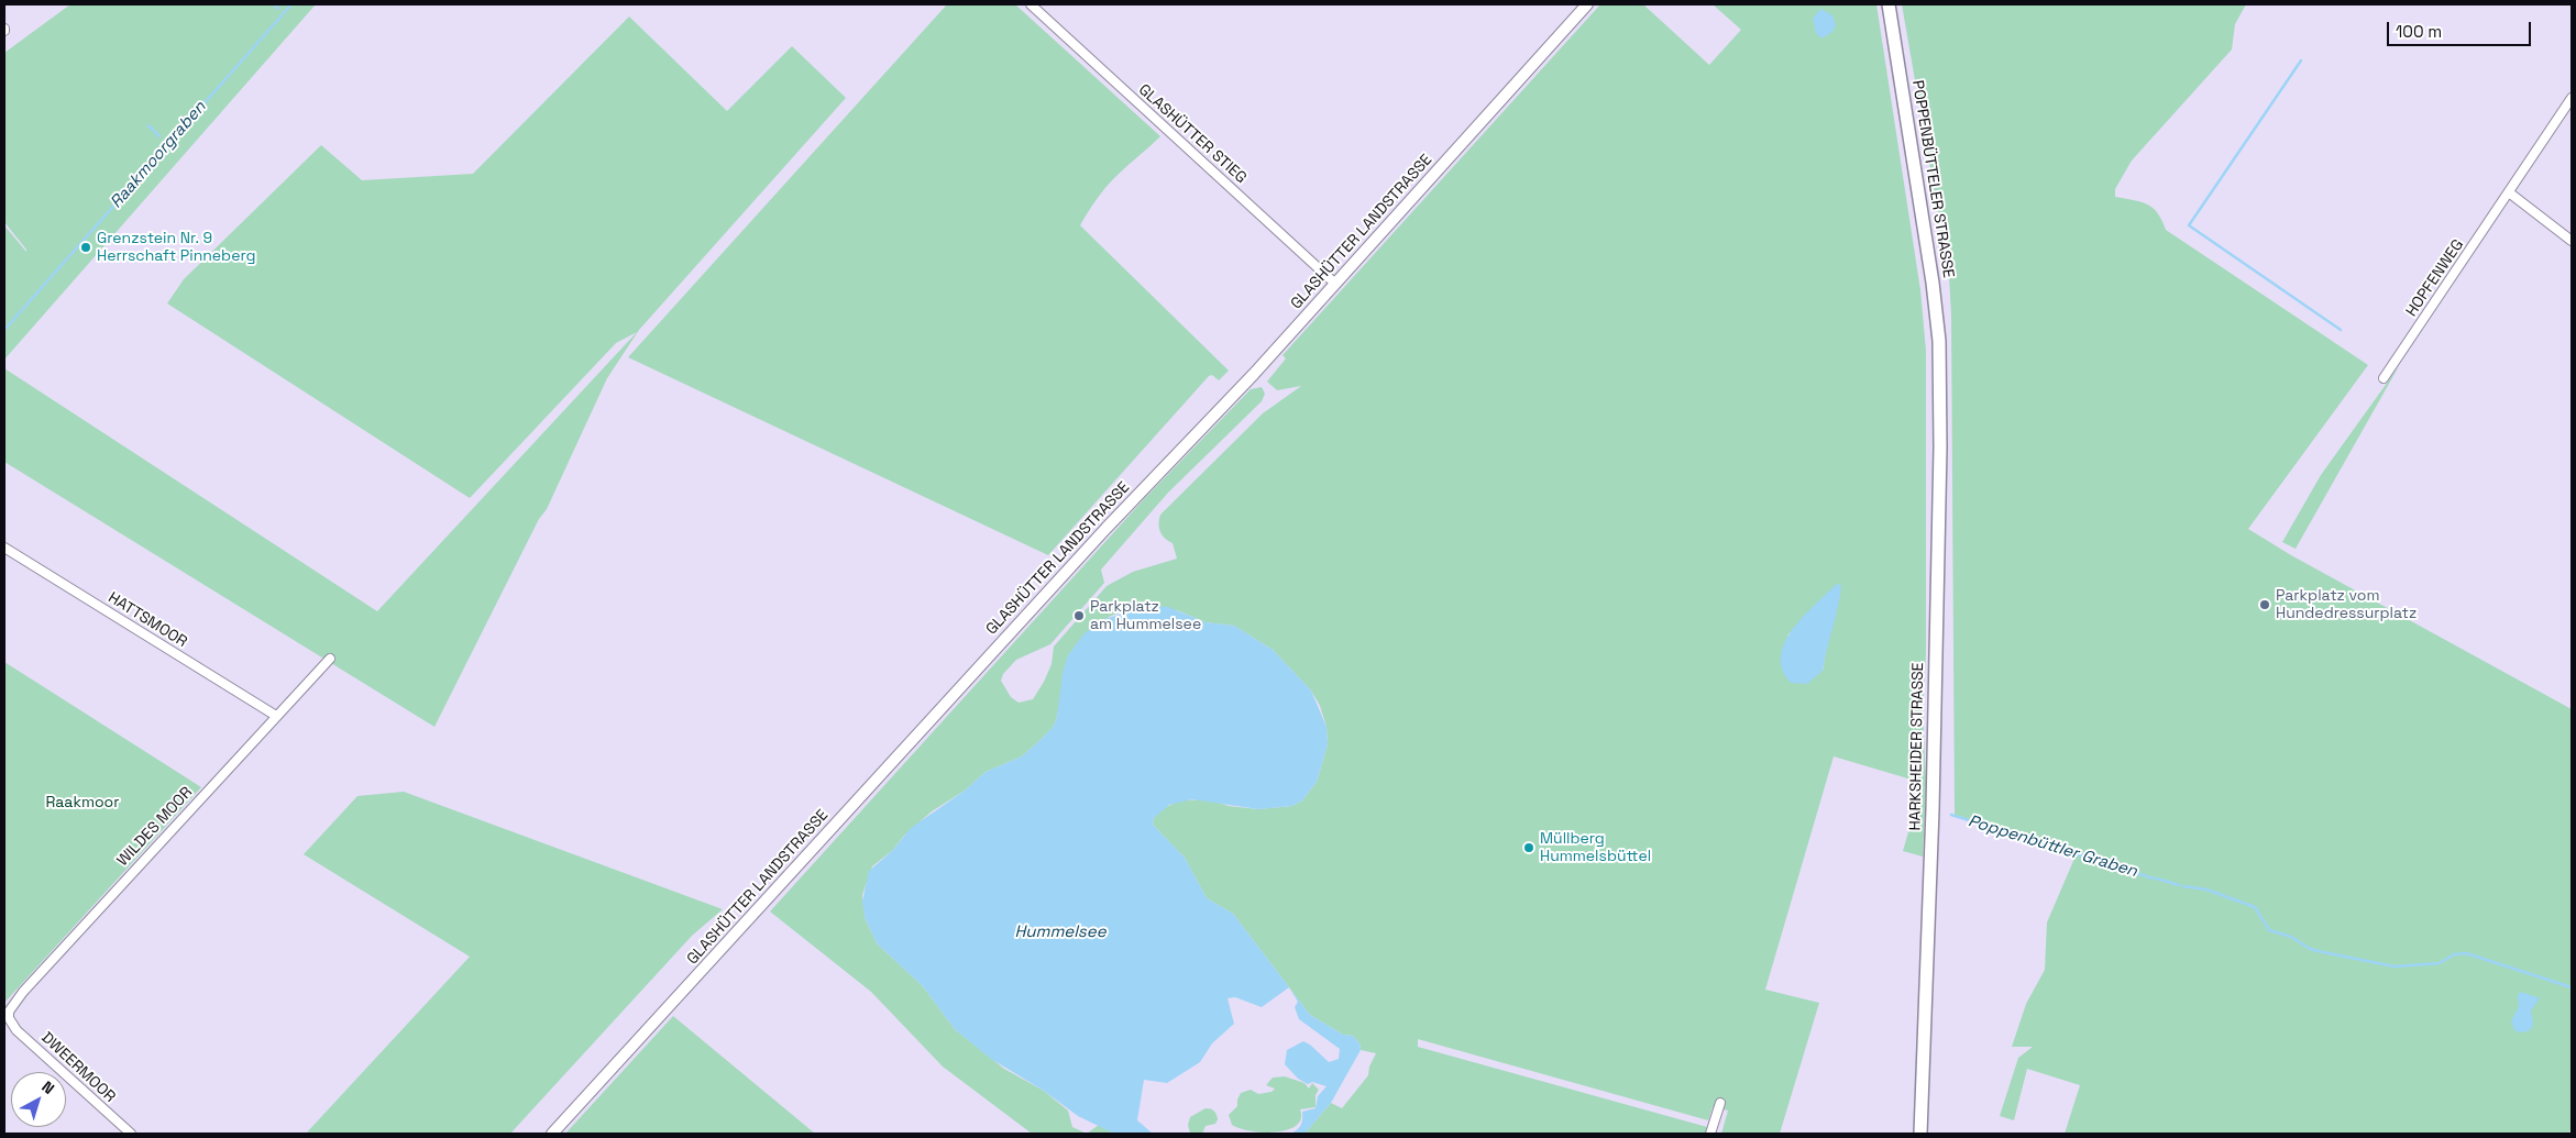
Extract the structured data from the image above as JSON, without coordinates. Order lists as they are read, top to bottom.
{
  "streets": {
    "main road": ["POPPENBÜTTELER STRASSE", "HARKSHEIDER STRASSE"],
    "street": [
      "GLASHÜTTER STIEG",
      "GLASHÜTTER LANDSTRASSE",
      "HOPFENWEG",
      "HATTSMOOR",
      "WILDES MOOR",
      "DWEERMOOR"
    ]
  },
  "crossings": [
    ["GLASHÜTTER STIEG", "GLASHÜTTER LANDSTRASSE"],
    ["POPPENBÜTTELER STRASSE", "HARKSHEIDER STRASSE"],
    ["HATTSMOOR", "WILDES MOOR"],
    ["WILDES MOOR", "DWEERMOOR"]
  ],
  "water": ["Raakmoorgraben", "Poppenbüttler Graben", "Hummelsee"],
  "parks": ["Raakmoor"],
  "places": [
    "Grenzstein Nr. 9 Herrschaft Pinneberg",
    "Parkplatz vom Hundedressurplatz",
    "Parkplatz am Hummelsee",
    "Müllberg Hummelsbüttel"
  ],
  "scale_bar": "100 m",
  "north": "top right"
}
